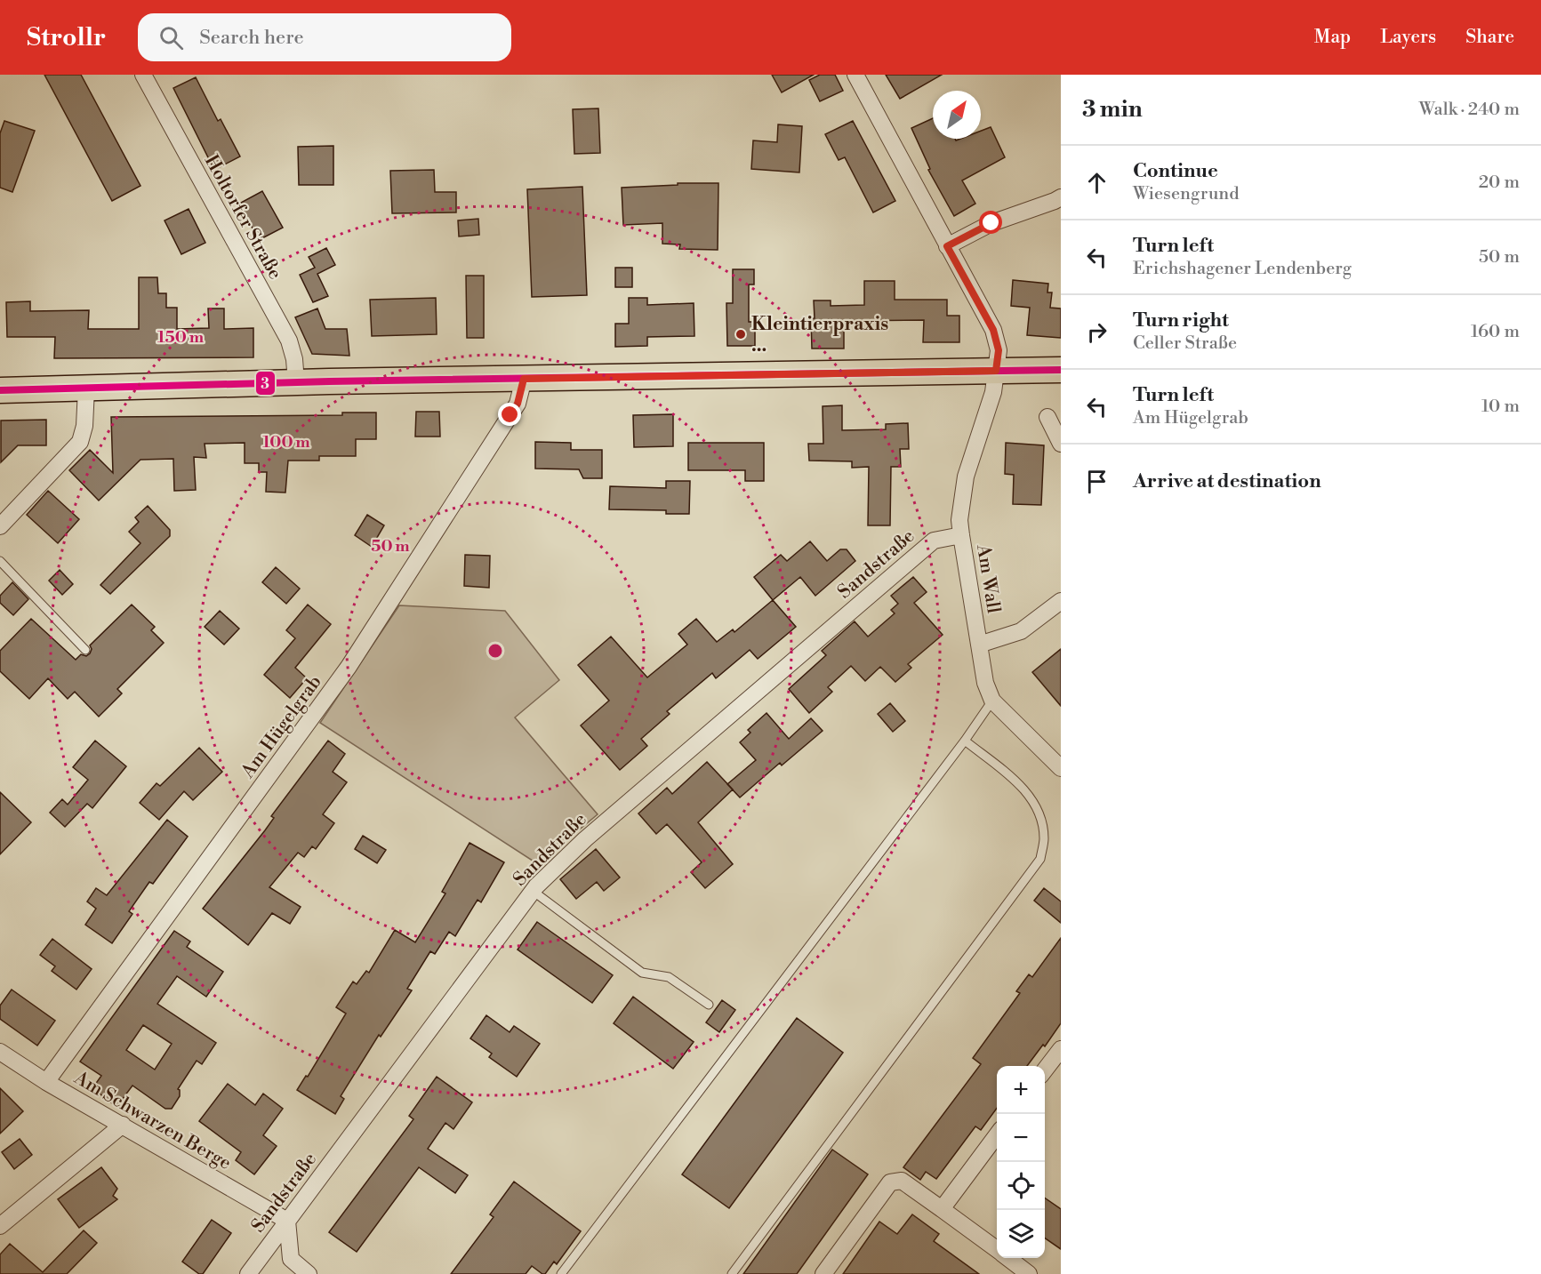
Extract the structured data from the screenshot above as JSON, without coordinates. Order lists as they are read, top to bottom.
{
  "streets": {
    "street": [
      "Holtorfer Straße",
      "Sandstraße",
      "Am Wall",
      "Am Hügelgrab",
      "Am Schwarzen Berge"
    ]
  },
  "crossings": [
    ["Sandstraße", "Am Wall"],
    ["Sandstraße", "Am Schwarzen Berge"],
    ["Am Hügelgrab", "Am Schwarzen Berge"]
  ],
  "places": ["Kleintierpraxis ..."],
  "lines": ["transit line 3"],
  "north": "top right",
  "page": {
    "header": "Strollr",
    "search": "Search here",
    "nav": ["Map", "Layers", "Share"],
    "heading": ["3 min", "Walk · 240 m"],
    "list": [
      ["Continue", "Wiesengrund", "20 m"],
      ["Turn left", "Erichshagener Lendenberg", "50 m"],
      ["Turn right", "Celler Straße", "160 m"],
      ["Turn left", "Am Hügelgrab", "10 m"],
      "Arrive at destination"
    ],
    "map_buttons": ["+", "−"]
  },
  "rings": ["150 m", "100 m", "50 m"]
}
